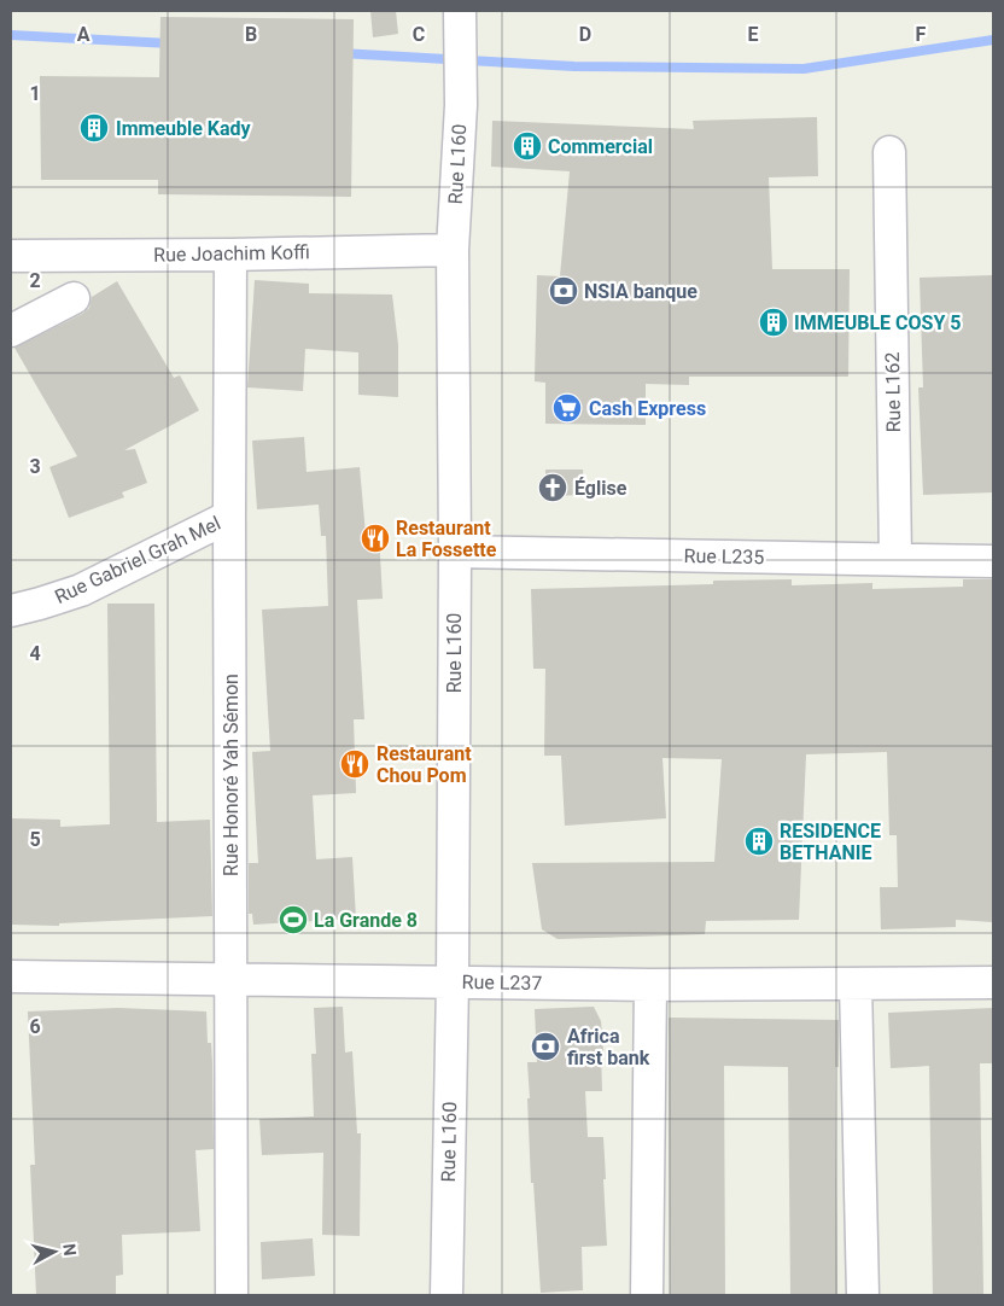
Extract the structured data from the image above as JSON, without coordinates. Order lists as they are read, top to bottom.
{
  "streets": {
    "street": [
      "Rue L160",
      "Rue Joachim Koffi",
      "Rue L162",
      "Rue L235",
      "Rue Gabriel Grah Mel",
      "Rue Honoré Yah Sémon",
      "Rue L237"
    ]
  },
  "crossings": [
    ["Rue L160", "Rue Joachim Koffi"],
    ["Rue L160", "Rue L235"],
    ["Rue L160", "Rue L237"],
    ["Rue Joachim Koffi", "Rue Honoré Yah Sémon"],
    ["Rue L162", "Rue L235"],
    ["Rue Gabriel Grah Mel", "Rue Honoré Yah Sémon"],
    ["Rue Honoré Yah Sémon", "Rue L237"]
  ],
  "places": {
    "building": [
      "Immeuble Kady",
      "Commercial",
      "IMMEUBLE COSY 5",
      "RESIDENCE BETHANIE"
    ],
    "bank": ["NSIA banque", "Africa first bank"],
    "supermarket": ["Cash Express"],
    "church": ["Église"],
    "restaurant": ["Restaurant La Fossette", "Restaurant Chou Pom"],
    "sports": ["La Grande 8"]
  },
  "north": "right",
  "grid": {
    "columns": [
      "A",
      "B",
      "C",
      "D",
      "E",
      "F"
    ],
    "rows": [
      "1",
      "2",
      "3",
      "4",
      "5",
      "6"
    ]
  }
}
